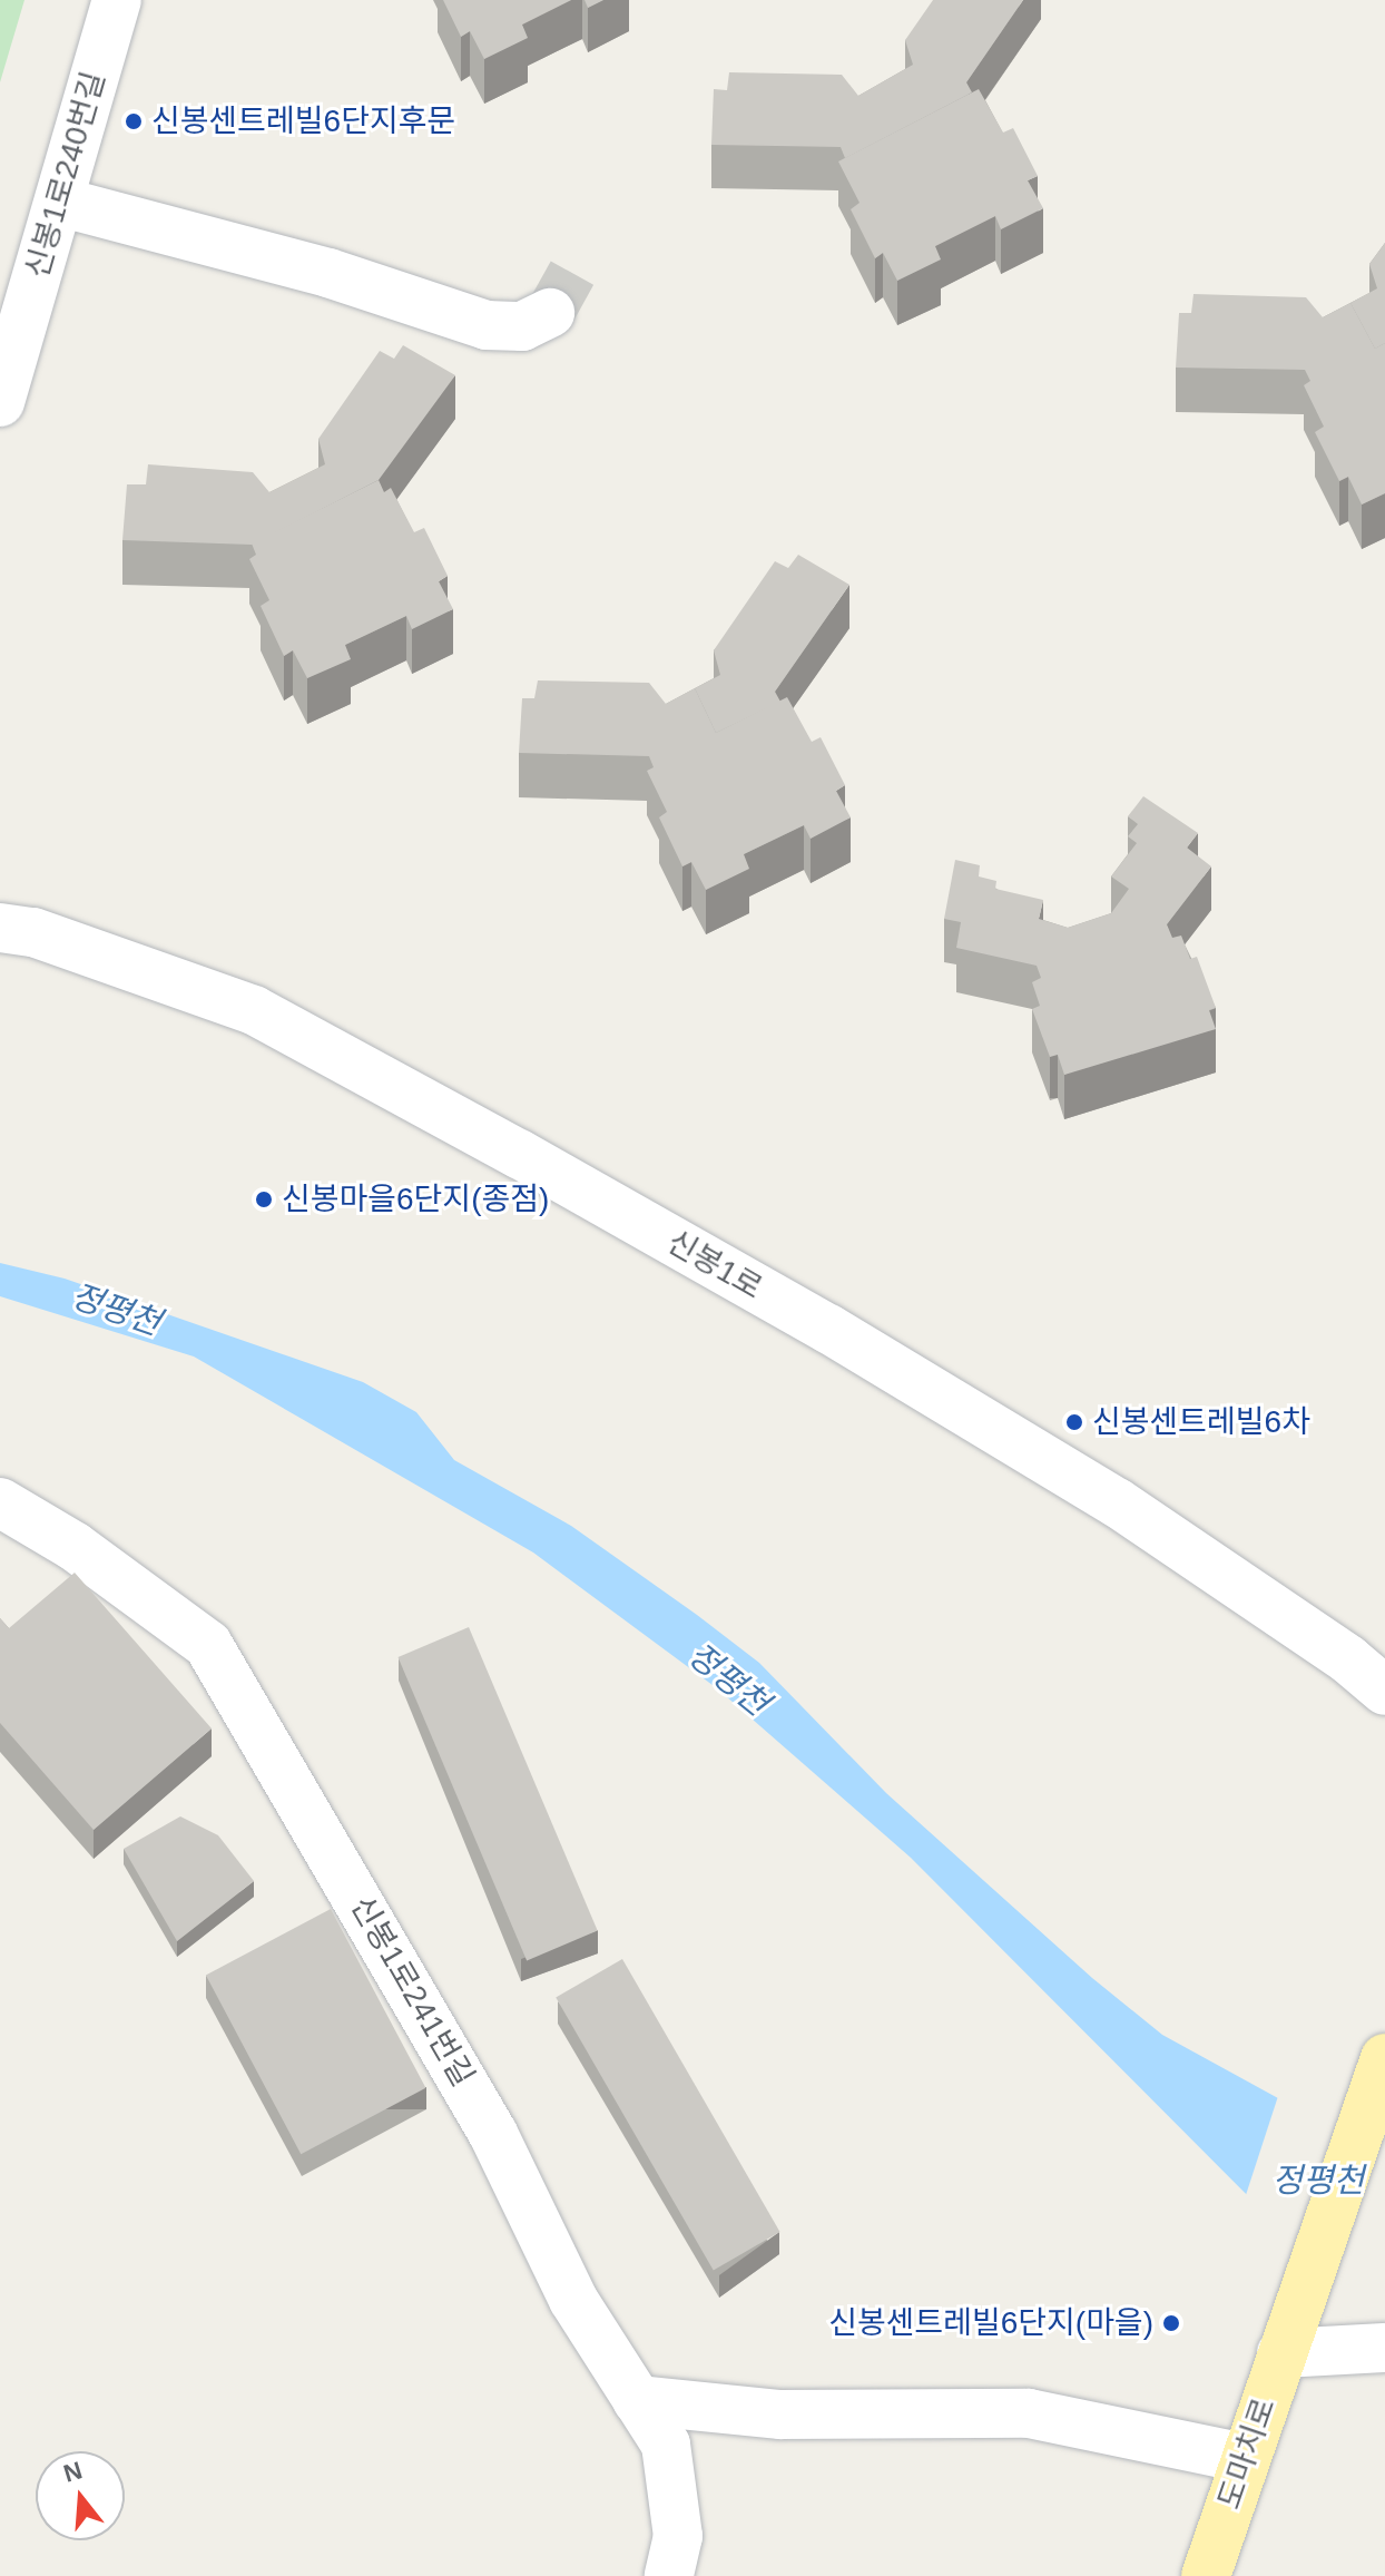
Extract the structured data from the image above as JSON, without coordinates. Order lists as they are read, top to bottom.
{
  "streets": {
    "main road": ["도마치로"],
    "street": ["신봉1로240번길", "신봉1로", "신봉1로241번길"]
  },
  "water": ["정평천"],
  "places": [
    "신봉센트레빌6단지후문",
    "신봉마을6단지(종점)",
    "신봉센트레빌6차",
    "신봉센트레빌6단지(마을)"
  ],
  "north": "top"
}
